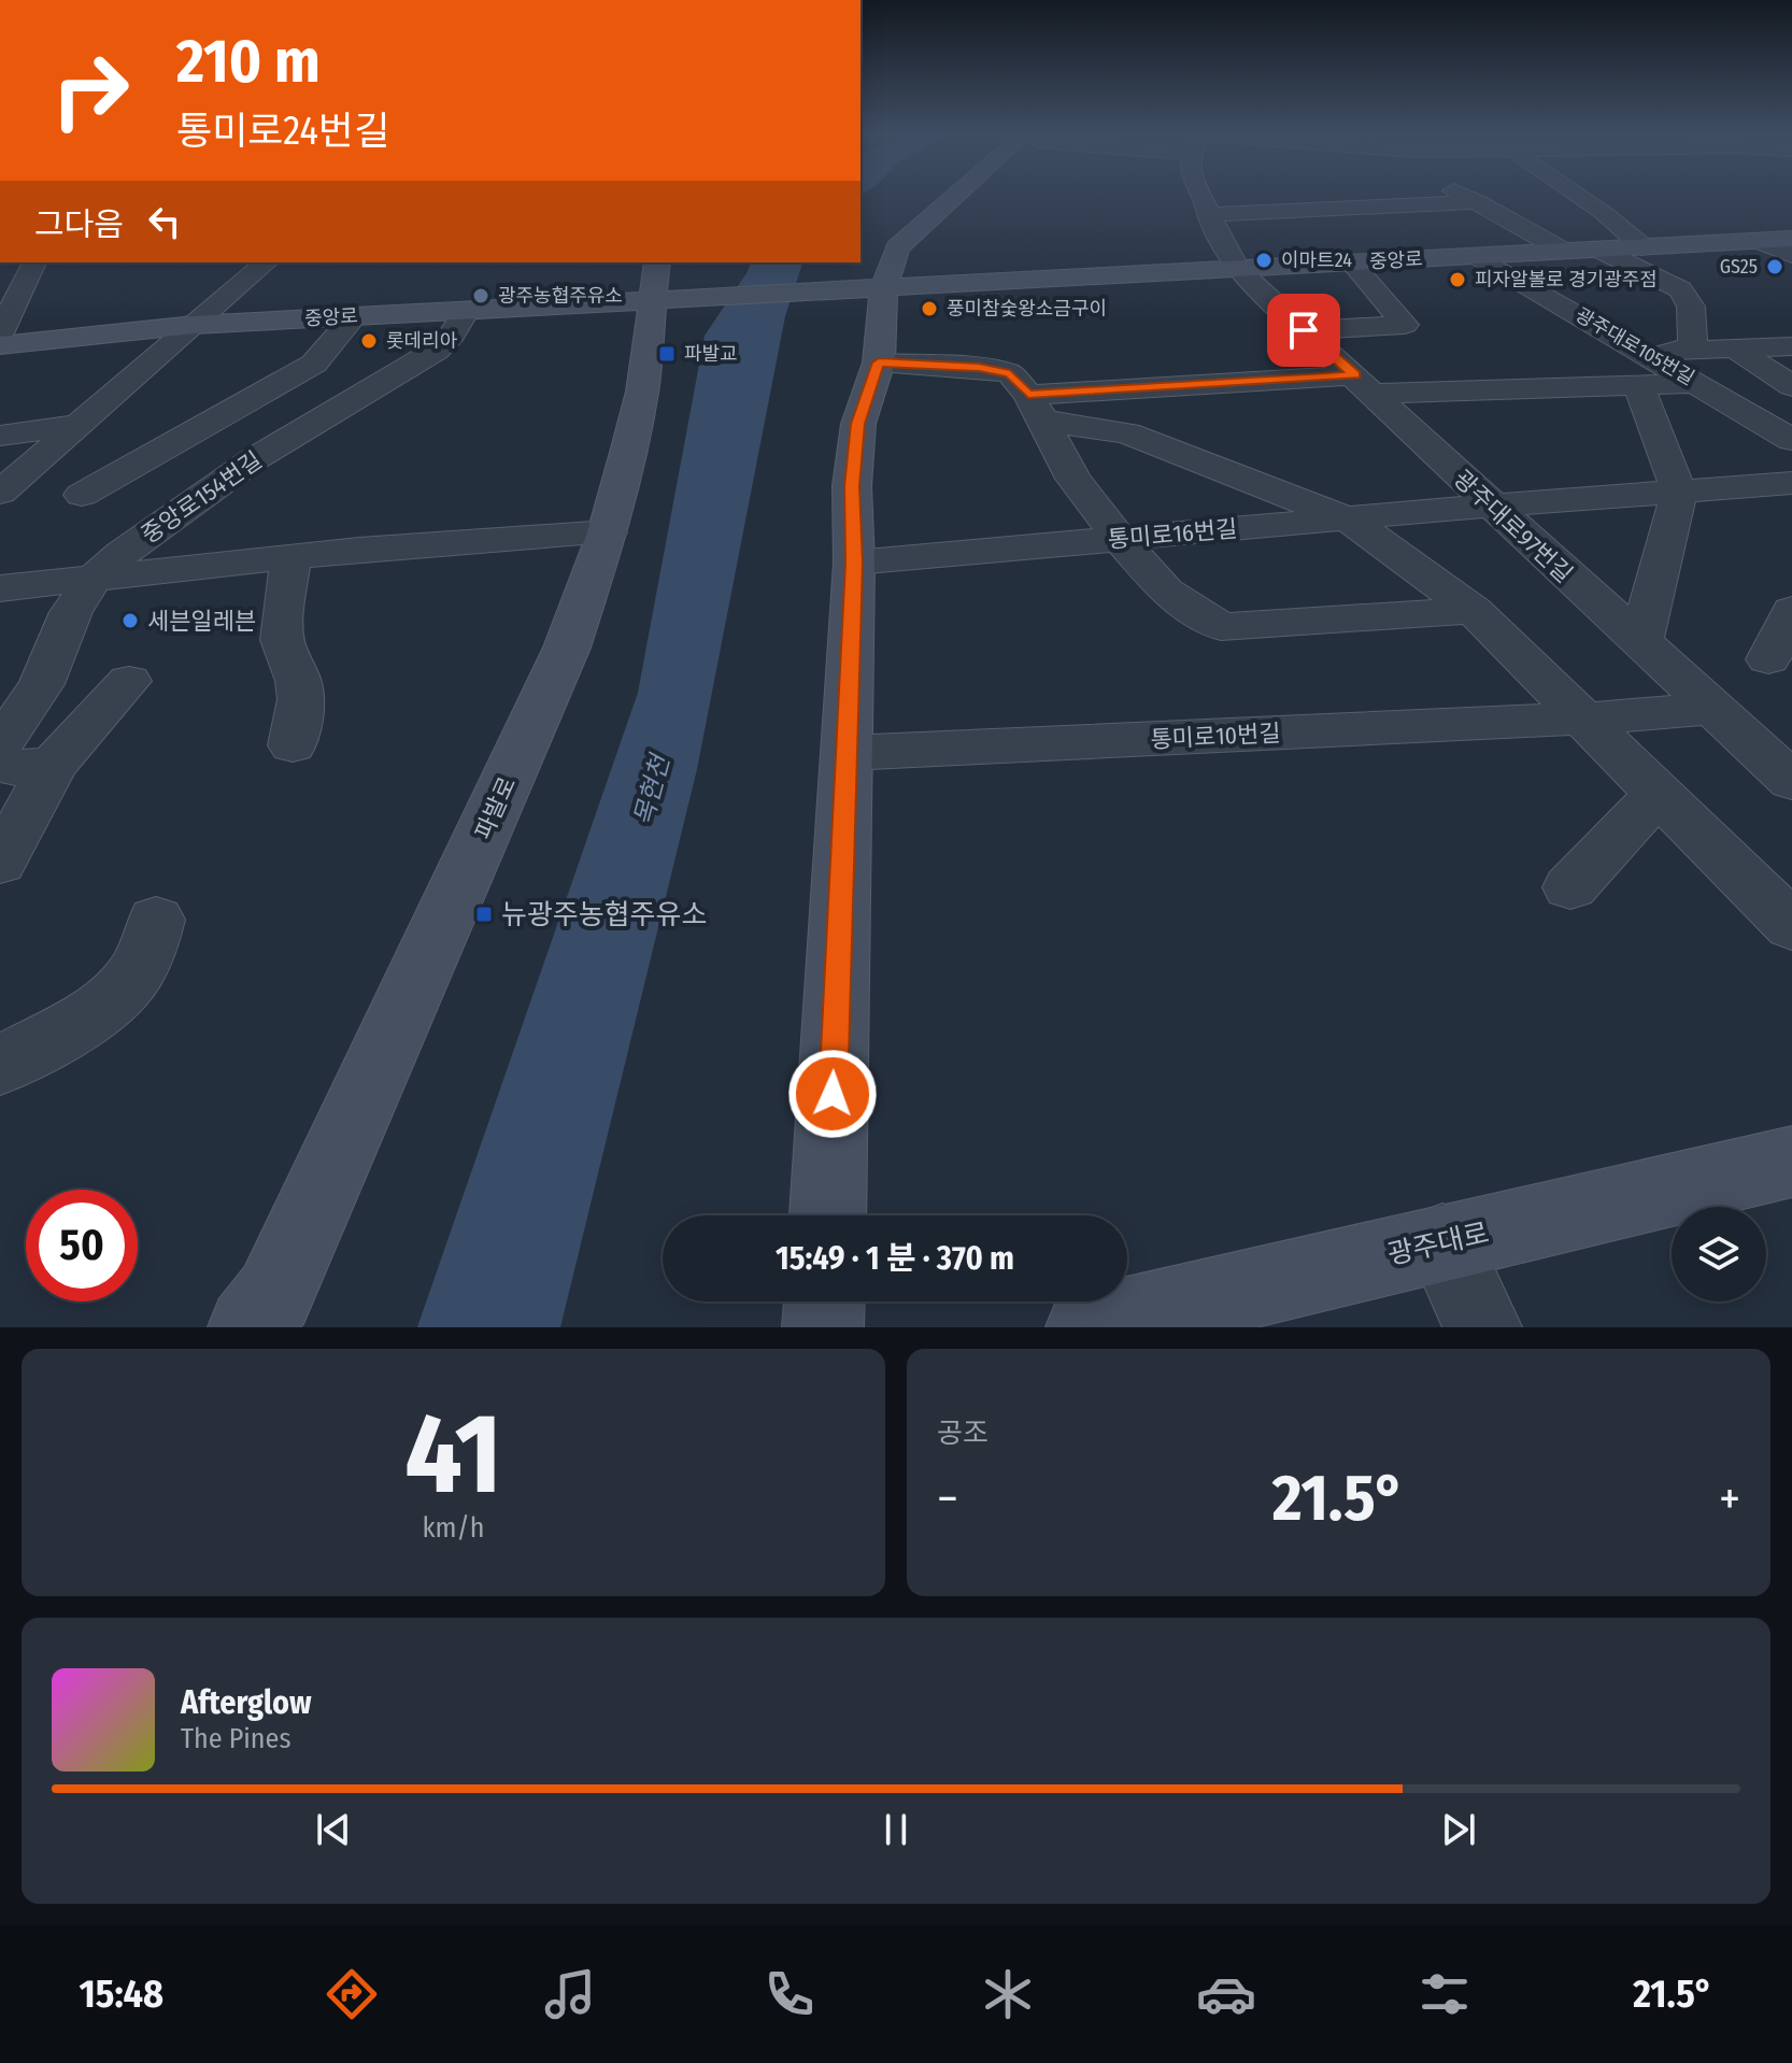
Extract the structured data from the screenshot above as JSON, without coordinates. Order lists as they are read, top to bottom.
{
  "streets": {
    "street": [
      "중앙로",
      "광주대로105번길",
      "중앙로154번길",
      "광주대로97번길",
      "통미로16번길",
      "통미로10번길",
      "파발로",
      "광주대로"
    ]
  },
  "crossings": [
    ["중앙로", "광주대로105번길"],
    ["중앙로", "중앙로154번길"],
    ["중앙로", "광주대로97번길"],
    ["중앙로", "파발로"],
    ["광주대로97번길", "통미로16번길"],
    ["광주대로97번길", "통미로10번길"]
  ],
  "water": ["목현천"],
  "places": {
    "other": [
      "이마트24",
      "GS25",
      "피자알볼로 경기광주점",
      "광주농협주유소",
      "풍미참숯왕소금구이",
      "롯데리아",
      "세븐일레븐"
    ],
    "transit": ["파발교", "뉴광주농협주유소"]
  },
  "page": {
    "turn": ["210 m", "통미로24번길"],
    "then": "그다음",
    "limit": "50",
    "trip": "15:49 · 1 분 · 370 m",
    "tile": [
      ["41", "km/h"],
      "공조"
    ],
    "heat": ["−", "21.5°", "+"],
    "song": ["Afterglow", "The Pines"],
    "tabs": ["15:48", "21.5°"]
  }
}
